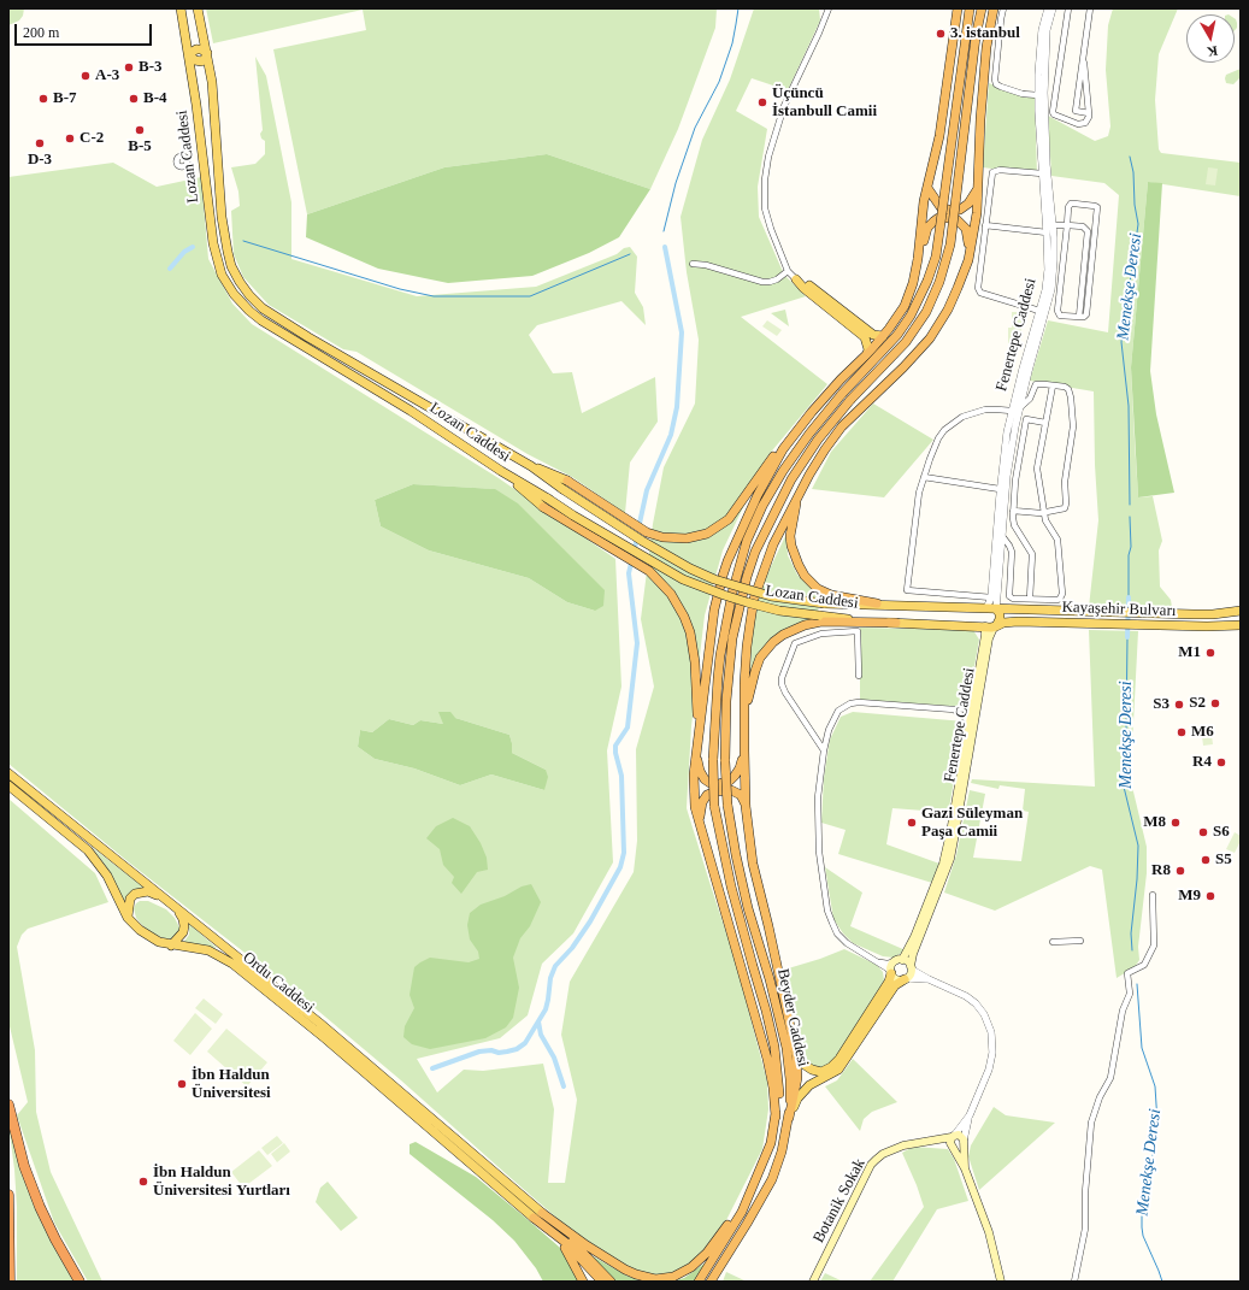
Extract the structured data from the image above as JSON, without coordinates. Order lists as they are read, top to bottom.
{
  "streets": {
    "highway": ["Beyder Caddesi"],
    "main road": [
      "Lozan Caddesi",
      "Fenertepe Caddesi",
      "Kayaşehir Bulvarı",
      "Ordu Caddesi",
      "Botanik Sokak"
    ]
  },
  "crossings": [
    ["Lozan Caddesi", "Fenertepe Caddesi"],
    ["Lozan Caddesi", "Kayaşehir Bulvarı"],
    ["Fenertepe Caddesi", "Kayaşehir Bulvarı"]
  ],
  "water": ["Menekşe Deresi"],
  "places": [
    "3. istanbul",
    "B-3",
    "A-3",
    "B-7",
    "B-4",
    "Üçüncü İstanbull Camii",
    "B-5",
    "C-2",
    "D-3",
    "M1",
    "S2",
    "S3",
    "M6",
    "R4",
    "Gazi Süleyman Paşa Camii",
    "M8",
    "S6",
    "S5",
    "R8",
    "M9",
    "İbn Haldun Üniversitesi",
    "İbn Haldun Üniversitesi Yurtları"
  ],
  "scale_bar": "200 m",
  "north": "bottom"
}
